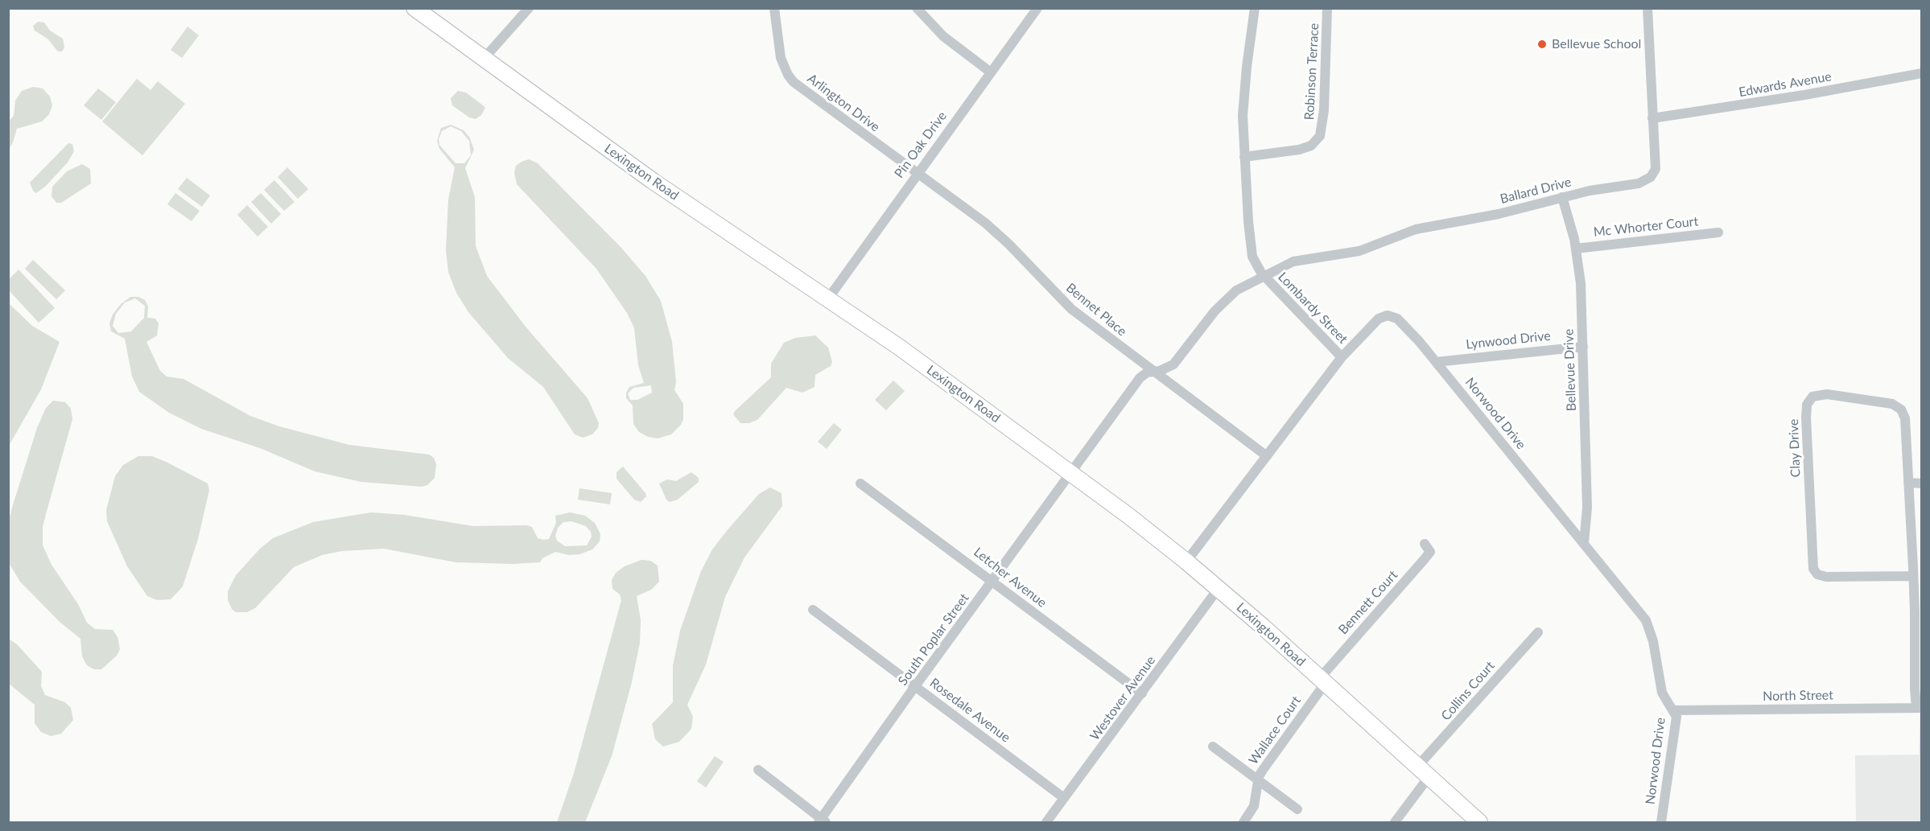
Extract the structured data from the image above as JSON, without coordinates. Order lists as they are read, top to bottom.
{
  "streets": {
    "main road": ["Lexington Road"],
    "street": [
      "Robinson Terrace",
      "Edwards Avenue",
      "Arlington Drive",
      "Pin Oak Drive",
      "Ballard Drive",
      "Mc Whorter Court",
      "Lombardy Street",
      "Bennet Place",
      "Lynwood Drive",
      "Bellevue Drive",
      "Norwood Drive",
      "Clay Drive",
      "Letcher Avenue",
      "Bennett Court",
      "South Poplar Street",
      "Collins Court",
      "North Street",
      "Westover Avenue",
      "Rosedale Avenue",
      "Wallace Court"
    ]
  },
  "crossings": [
    ["Robinson Terrace", "Lombardy Street"],
    ["Edwards Avenue", "Ballard Drive"],
    ["Arlington Drive", "Pin Oak Drive"],
    ["Arlington Drive", "Bennet Place"],
    ["Pin Oak Drive", "Lexington Road"],
    ["Pin Oak Drive", "Bennet Place"],
    ["Lexington Road", "Norwood Drive"],
    ["Lexington Road", "Bennett Court"],
    ["Lexington Road", "South Poplar Street"],
    ["Lexington Road", "Collins Court"],
    ["Lexington Road", "Westover Avenue"],
    ["Lexington Road", "Wallace Court"],
    ["Ballard Drive", "Lombardy Street"],
    ["Ballard Drive", "Bennet Place"],
    ["Ballard Drive", "Bellevue Drive"],
    ["Ballard Drive", "South Poplar Street"],
    ["Mc Whorter Court", "Bellevue Drive"],
    ["Lombardy Street", "Norwood Drive"],
    ["Bennet Place", "Norwood Drive"],
    ["Bennet Place", "South Poplar Street"],
    ["Lynwood Drive", "Bellevue Drive"],
    ["Lynwood Drive", "Norwood Drive"],
    ["Bellevue Drive", "Norwood Drive"],
    ["Norwood Drive", "North Street"],
    ["Clay Drive", "North Street"],
    ["Letcher Avenue", "South Poplar Street"],
    ["Letcher Avenue", "Westover Avenue"],
    ["Bennett Court", "Wallace Court"],
    ["South Poplar Street", "Rosedale Avenue"],
    ["Westover Avenue", "Rosedale Avenue"]
  ],
  "places": ["Bellevue School"]
}
